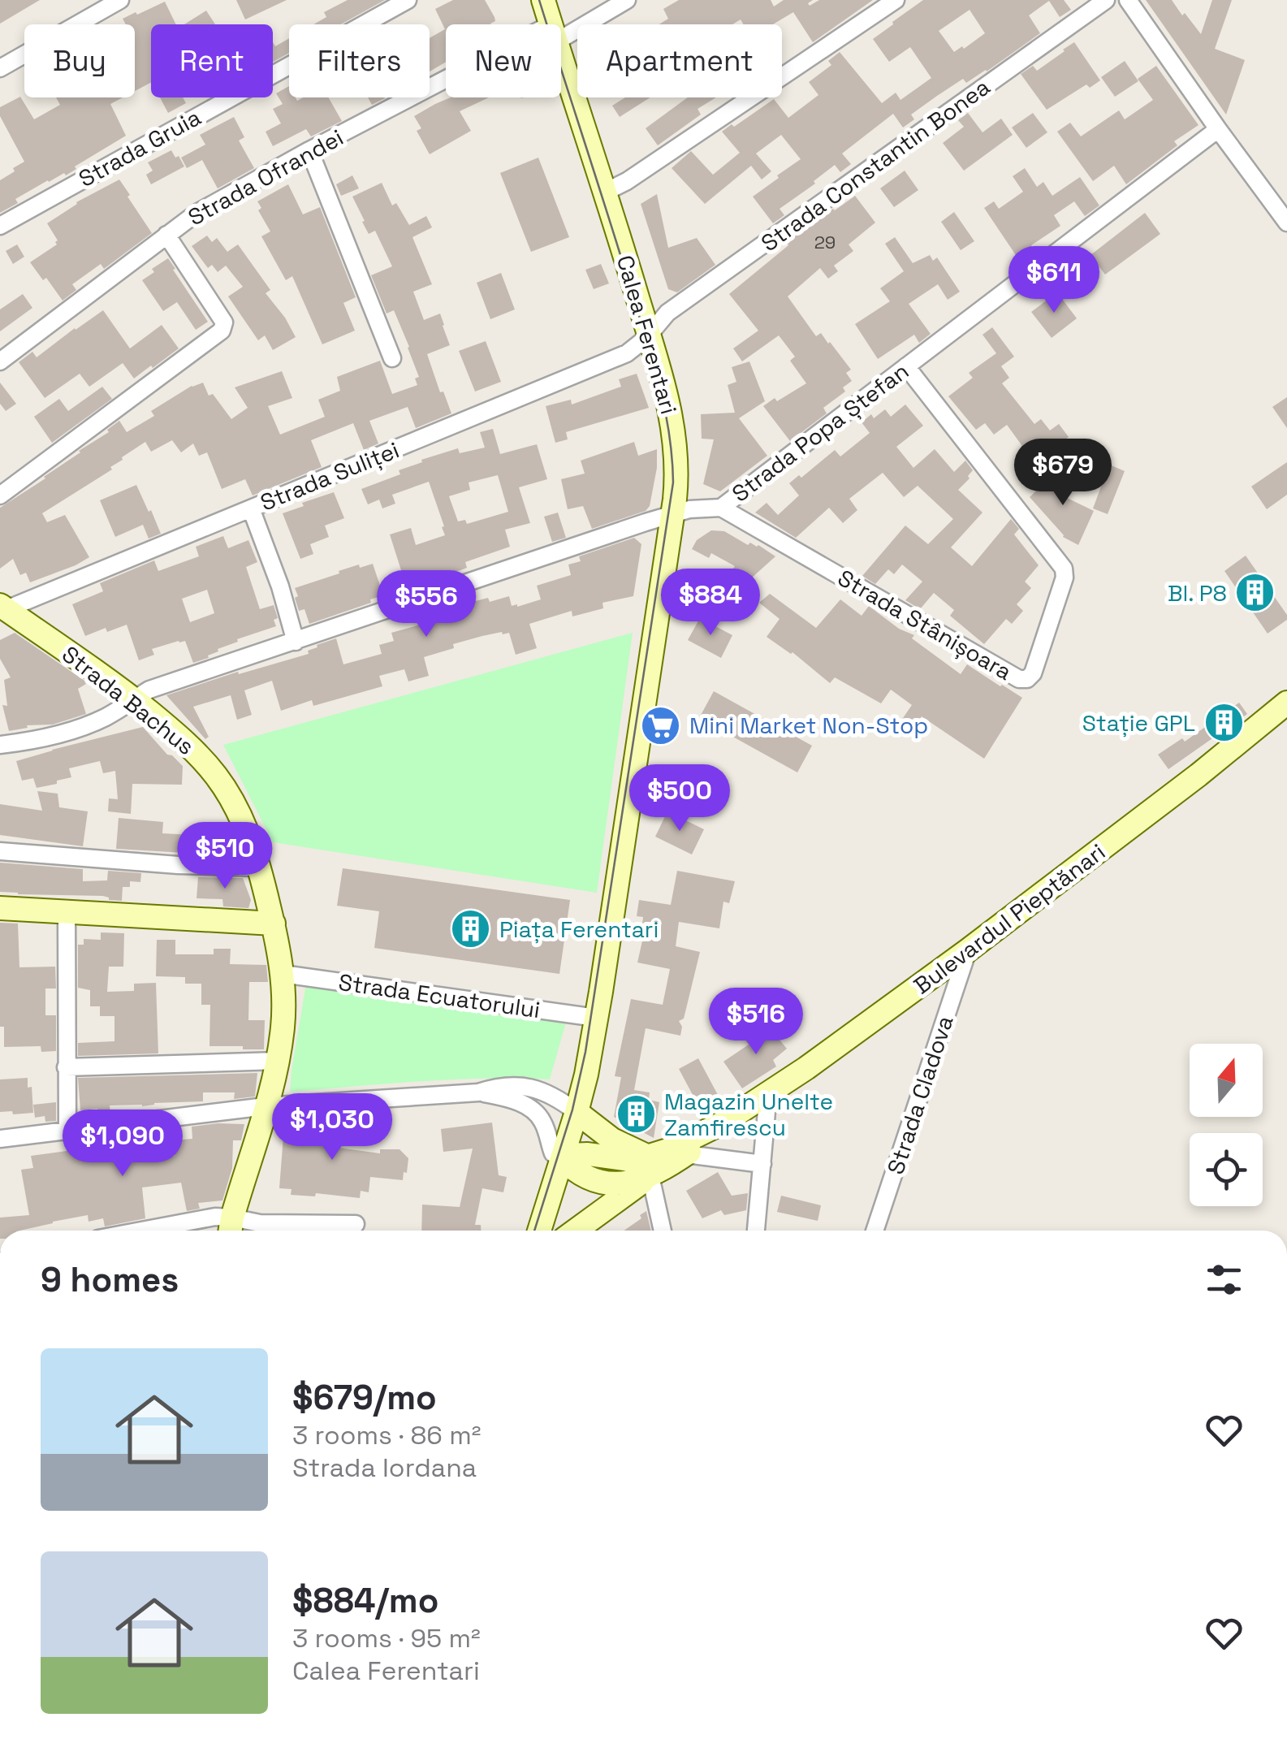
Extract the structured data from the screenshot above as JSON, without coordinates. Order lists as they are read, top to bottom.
{
  "streets": {
    "main road": ["Calea Ferentari", "Strada Bachus", "Bulevardul Pieptănari"],
    "street": [
      "Strada Gruia",
      "Strada Constantin Bonea",
      "Strada Ofrandei",
      "Strada Popa Ștefan",
      "Strada Suliței",
      "Strada Stânișoara",
      "Strada Ecuatorului",
      "Strada Cladova"
    ]
  },
  "crossings": [
    ["Strada Constantin Bonea", "Calea Ferentari"],
    ["Strada Constantin Bonea", "Strada Suliței"],
    ["Calea Ferentari", "Strada Popa Ștefan"],
    ["Calea Ferentari", "Strada Suliței"],
    ["Calea Ferentari", "Bulevardul Pieptănari"],
    ["Calea Ferentari", "Strada Ecuatorului"],
    ["Strada Popa Ștefan", "Strada Stânișoara"],
    ["Strada Popa Ștefan", "Strada Bachus"],
    ["Strada Suliței", "Strada Bachus"],
    ["Strada Bachus", "Strada Ecuatorului"],
    ["Bulevardul Pieptănari", "Strada Cladova"]
  ],
  "places": {
    "building": [
      "Bl. P8",
      "Stație GPL",
      "Piața Ferentari",
      "Magazin Unelte Zamfirescu"
    ],
    "supermarket": ["Mini Market Non-Stop"]
  },
  "house_numbers": ["29"],
  "north": "top",
  "page": {
    "chip": [
      "Buy",
      "Rent",
      "Filters",
      "New",
      "Apartment"
    ],
    "price": [
      "$611",
      "$679",
      "$884",
      "$556",
      "$500",
      "$510",
      "$516",
      "$1,030",
      "$1,090"
    ],
    "heading": "9 homes",
    "list": [
      {
        "name": "$679/mo",
        "note": "3 rooms · 86 m² · Strada Iordana"
      },
      {
        "name": "$884/mo",
        "note": "3 rooms · 95 m² · Calea Ferentari"
      }
    ]
  }
}
